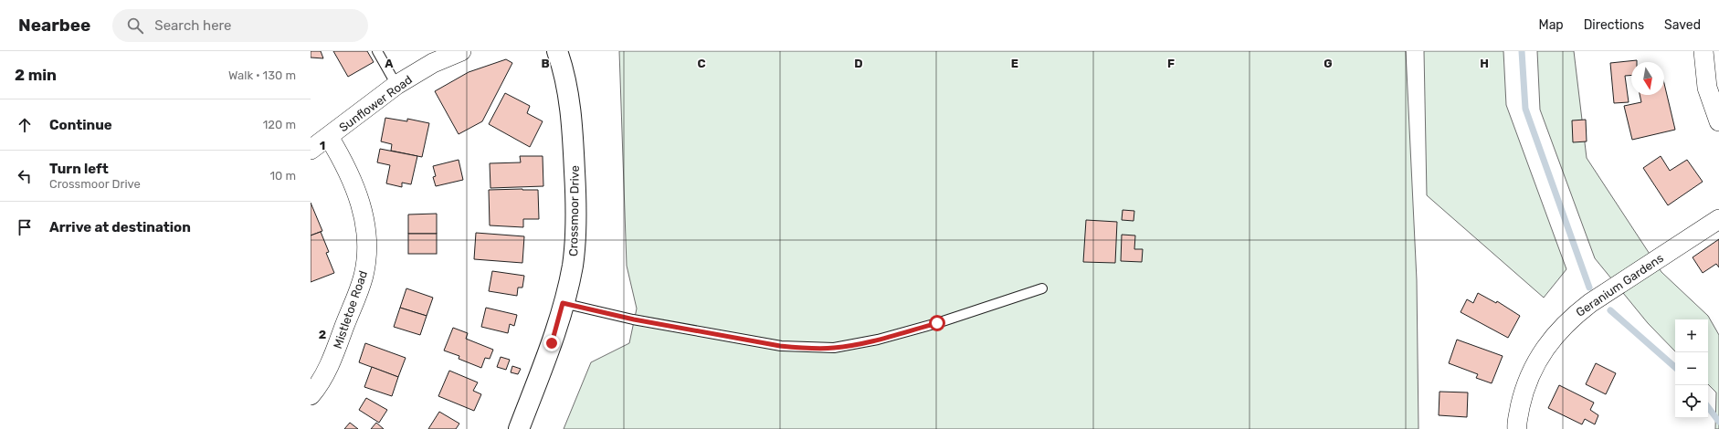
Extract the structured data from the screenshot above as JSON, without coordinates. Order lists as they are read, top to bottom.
{
  "streets": {
    "street": [
      "Sunflower Road",
      "Crossmoor Drive",
      "Geranium Gardens",
      "Mistletoe Road"
    ]
  },
  "crossings": [
    ["Sunflower Road", "Mistletoe Road"]
  ],
  "north": "bottom",
  "page": {
    "header": "Nearbee",
    "search": "Search here",
    "nav": ["Map", "Directions", "Saved"],
    "heading": ["2 min", "Walk · 130 m"],
    "list": [
      ["Continue", "120 m"],
      ["Turn left", "Crossmoor Drive", "10 m"],
      "Arrive at destination"
    ],
    "map_buttons": ["+", "−"]
  },
  "grid": {
    "columns": [
      "A",
      "B",
      "C",
      "D",
      "E",
      "F",
      "G",
      "H"
    ],
    "rows": ["1", "2"]
  }
}
